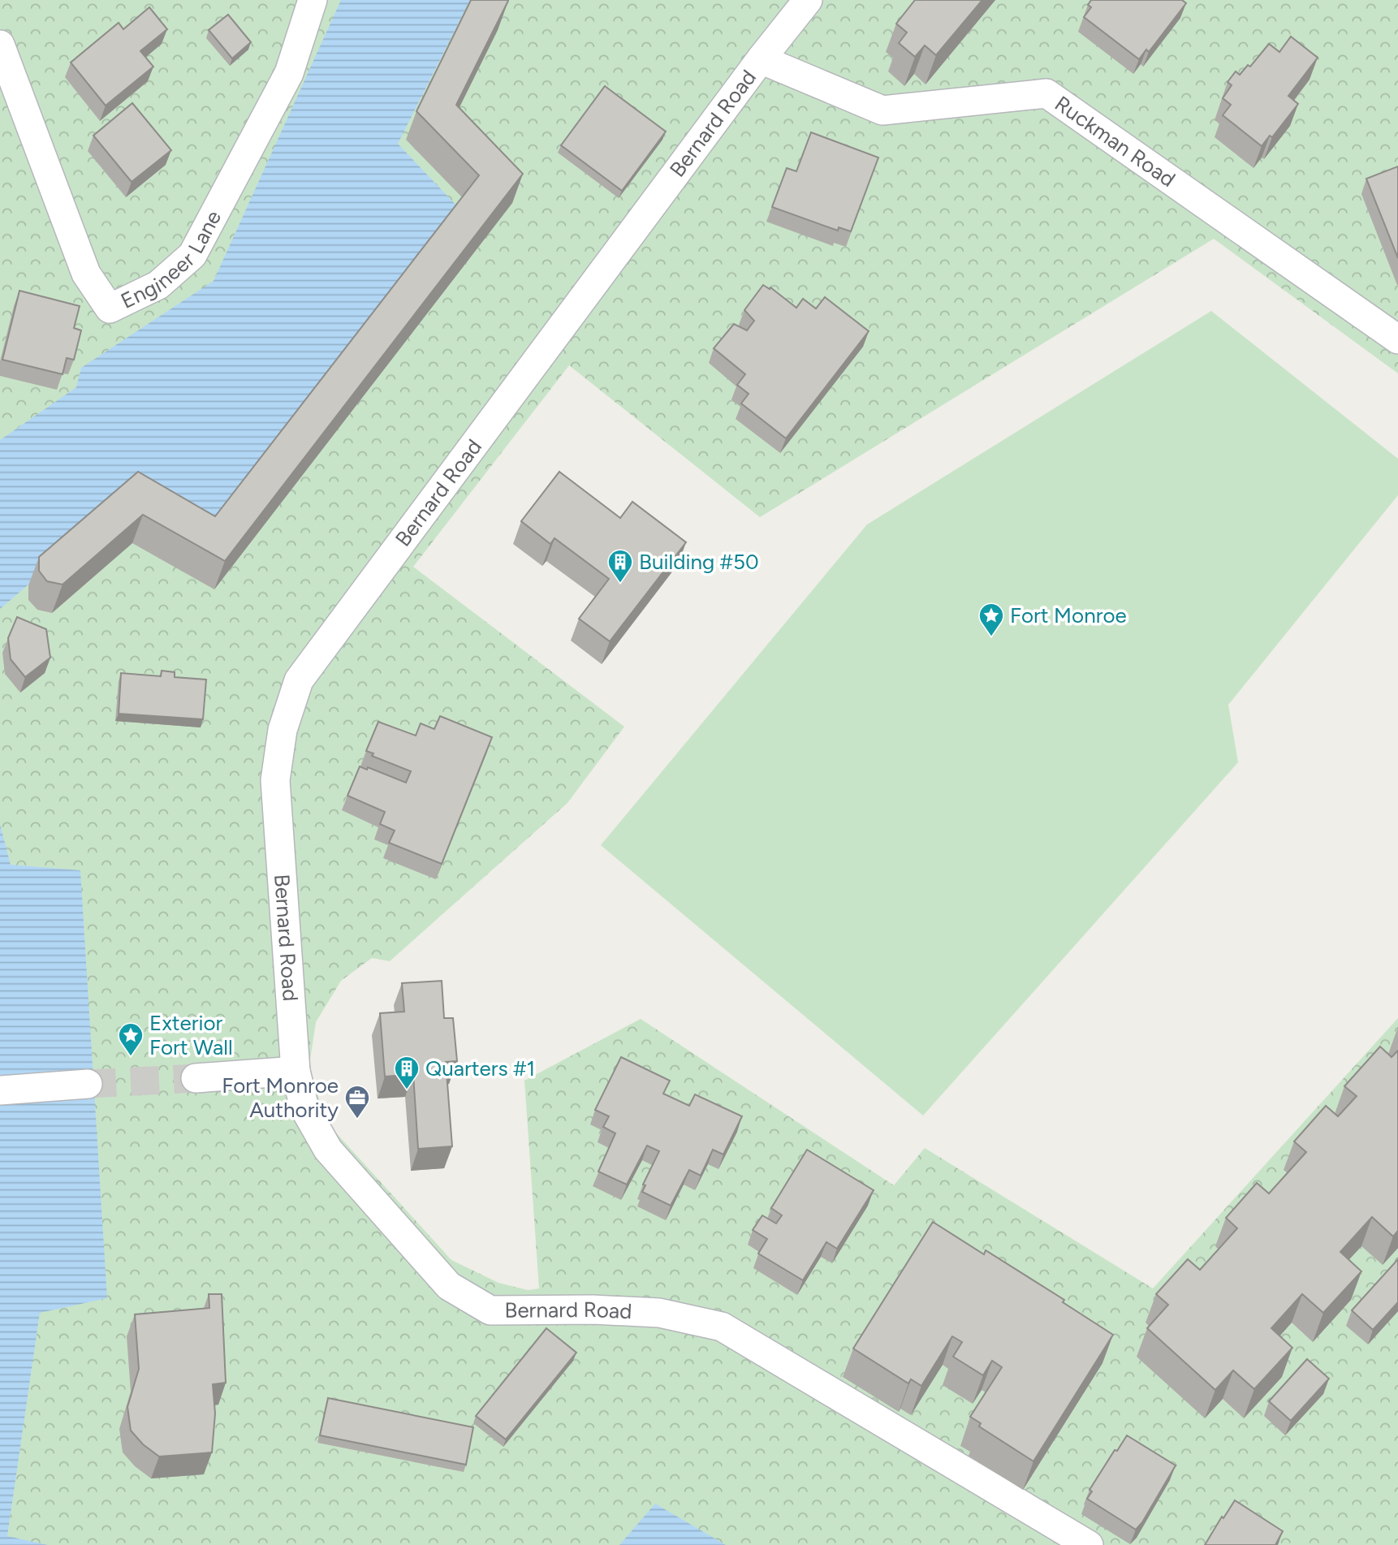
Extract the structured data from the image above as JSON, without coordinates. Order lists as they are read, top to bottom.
{
  "streets": {
    "street": ["Bernard Road", "Ruckman Road", "Engineer Lane"]
  },
  "crossings": [
    ["Bernard Road", "Ruckman Road"]
  ],
  "places": {
    "building": ["Building #50", "Quarters #1"],
    "place": ["Fort Monroe", "Exterior Fort Wall"],
    "office": ["Fort Monroe Authority"]
  }
}
